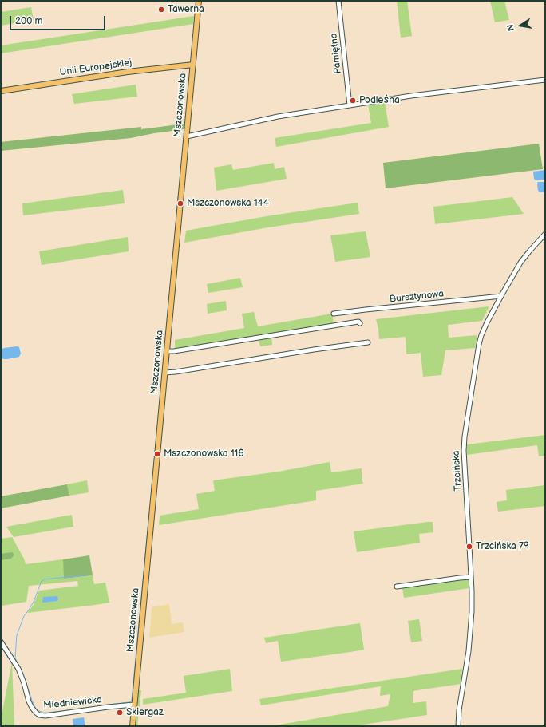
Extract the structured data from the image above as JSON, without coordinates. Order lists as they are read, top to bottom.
{
  "streets": {
    "main road": ["Unii Europejskiej", "Mszczonowska"],
    "street": [
      "Pamiętna",
      "Bursztynowa",
      "Trzcińska",
      "Miedniewicka"
    ]
  },
  "crossings": [
    ["Unii Europejskiej", "Mszczonowska"],
    ["Mszczonowska", "Miedniewicka"],
    ["Bursztynowa", "Trzcińska"]
  ],
  "places": [
    "Tawerna",
    "Podleśna",
    "Mszczonowska 144",
    "Mszczonowska 116",
    "Trzcińska 79",
    "Skiergaz"
  ],
  "scale_bar": "200 m",
  "north": "left"
}
